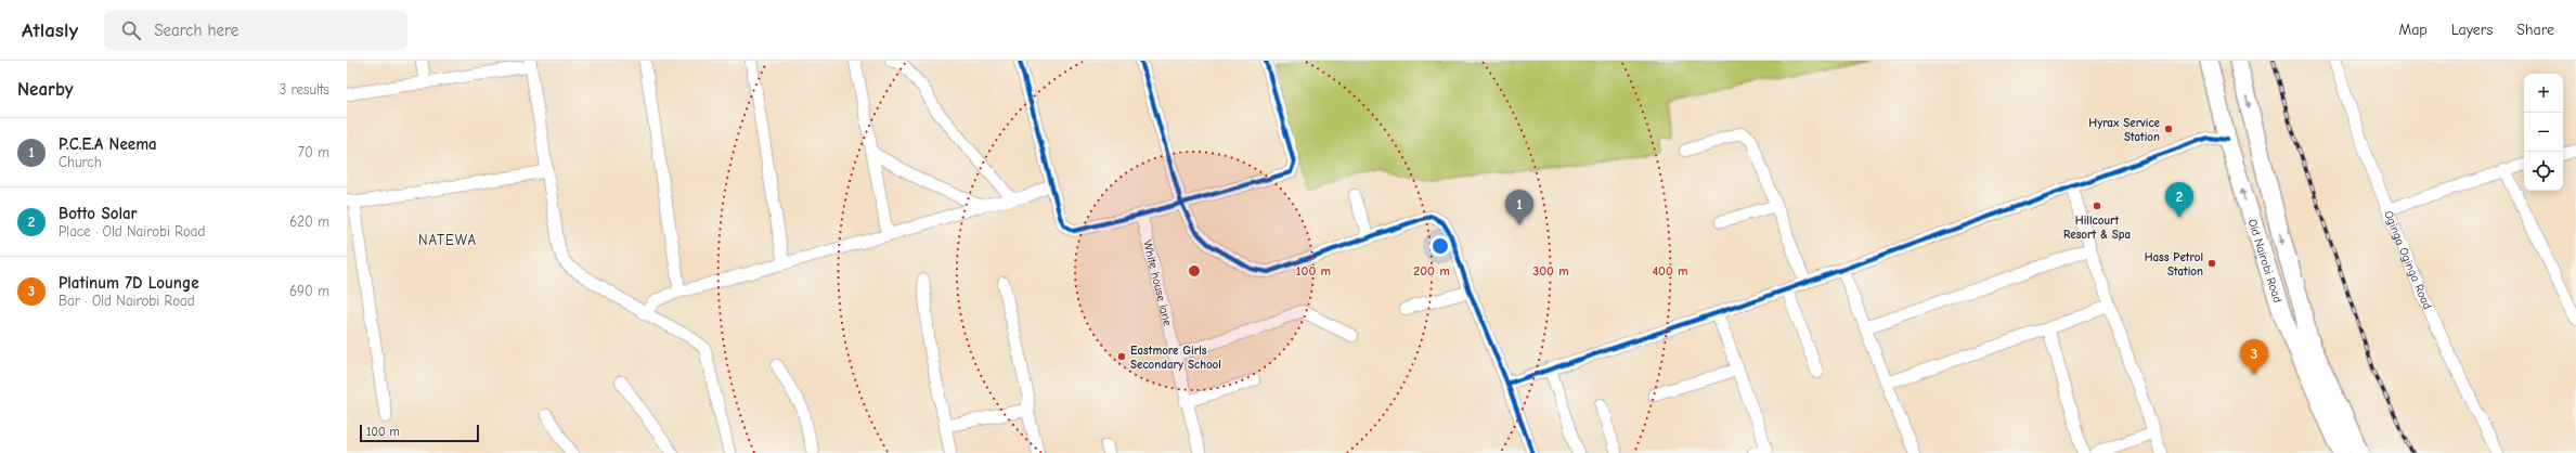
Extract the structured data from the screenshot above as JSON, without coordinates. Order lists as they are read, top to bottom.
{
  "streets": {
    "highway": ["Old Nairobi Road"],
    "street": ["Oginga Oginga Road", "White house lane"]
  },
  "districts": ["NATEWA"],
  "places": [
    "Hyrax Service Station",
    "Hillcourt Resort & Spa",
    "Hass Petrol Station",
    "Eastmore Girls Secondary School"
  ],
  "scale_bar": "100 m",
  "page": {
    "header": "Atlasly",
    "search": "Search here",
    "nav": ["Map", "Layers", "Share"],
    "heading": ["Nearby", "3 results"],
    "map_buttons": ["+", "−"],
    "list": [
      {
        "mark": "1",
        "name": "P.C.E.A Neema",
        "note": "Church",
        "value": "70 m"
      },
      {
        "mark": "2",
        "name": "Botto Solar",
        "note": "Place · Old Nairobi Road",
        "value": "620 m"
      },
      {
        "mark": "3",
        "name": "Platinum 7D Lounge",
        "note": "Bar · Old Nairobi Road",
        "value": "690 m"
      }
    ],
    "pins": ["2", "1", "3"],
    "scale": "100 m"
  },
  "rings": [
    "100 m",
    "200 m",
    "300 m",
    "400 m"
  ]
}
